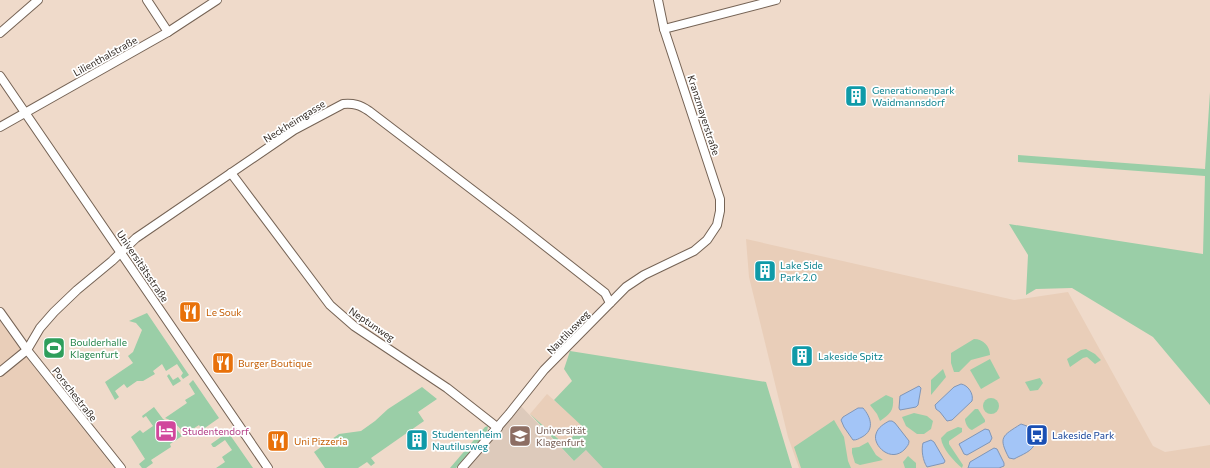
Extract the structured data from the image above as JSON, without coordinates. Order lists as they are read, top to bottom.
{
  "streets": {
    "street": [
      "Lilienthalstraße",
      "Kranzmayerstraße",
      "Neckheimgasse",
      "Universitätsstraße",
      "Neptunweg",
      "Nautilusweg",
      "Porschestraße"
    ]
  },
  "crossings": [
    ["Lilienthalstraße", "Universitätsstraße"],
    ["Kranzmayerstraße", "Nautilusweg"],
    ["Neckheimgasse", "Universitätsstraße"],
    ["Neckheimgasse", "Neptunweg"],
    ["Neckheimgasse", "Nautilusweg"],
    ["Neckheimgasse", "Porschestraße"],
    ["Neptunweg", "Nautilusweg"]
  ],
  "places": {
    "building": [
      "Generationenpark Waidmannsdorf",
      "Lake Side Park 2.0",
      "Lakeside Spitz",
      "Studentenheim Nautilusweg"
    ],
    "restaurant": ["Le Souk", "Burger Boutique", "Uni Pizzeria"],
    "sports": ["Boulderhalle Klagenfurt"],
    "hotel": ["Studentendorf"],
    "bus stop": ["Lakeside Park"],
    "school or university": ["Universität Klagenfurt"]
  }
}
